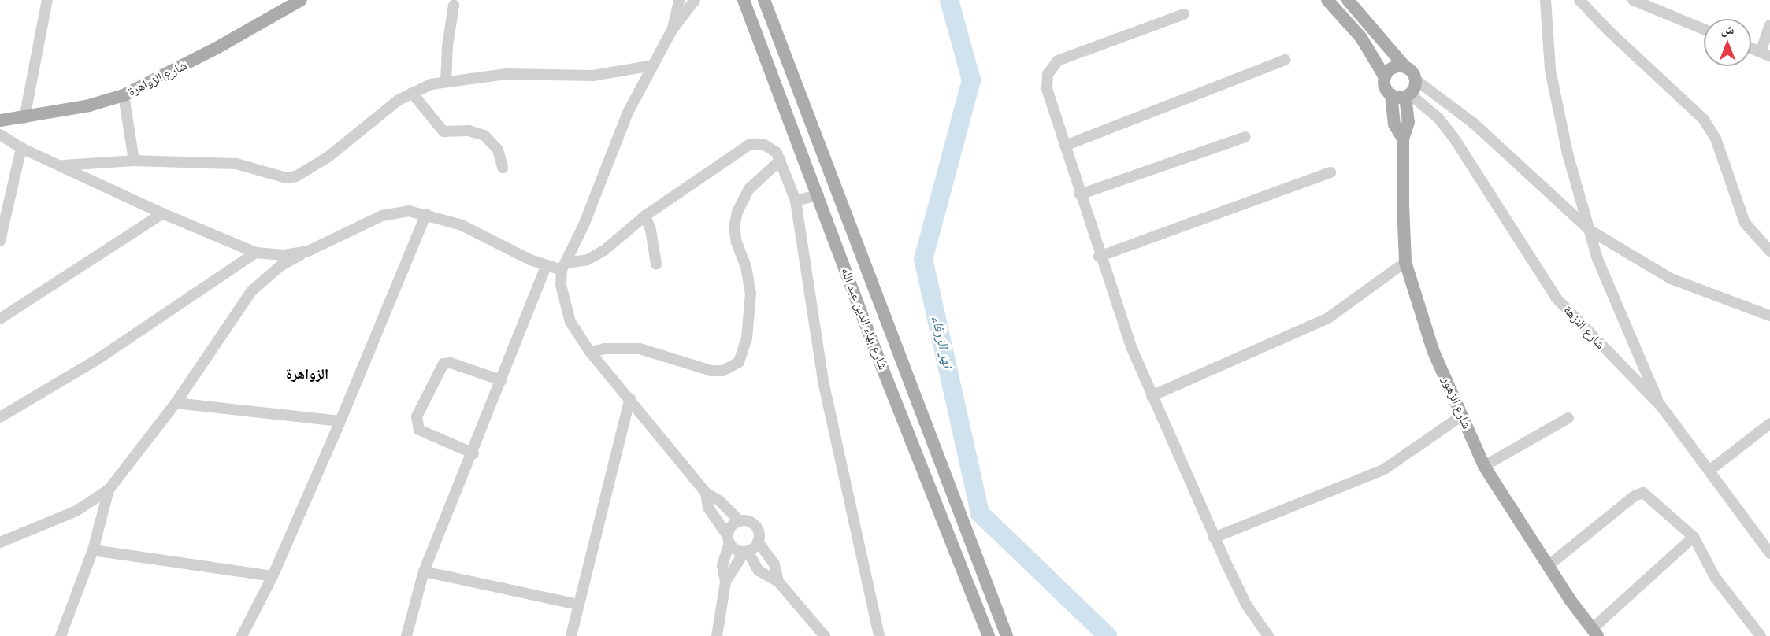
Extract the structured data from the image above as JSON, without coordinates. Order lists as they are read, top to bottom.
{
  "streets": {
    "main road": ["شارع الزواهرة", "شارع بهاء الدين عبد الله", "شارع الزهور"],
    "street": ["شارع النزهة"]
  },
  "crossings": [
    ["شارع النزهة", "شارع الزهور"]
  ],
  "districts": ["الزواهرة"],
  "water": ["نهر الزرقاء"],
  "north": "top"
}
